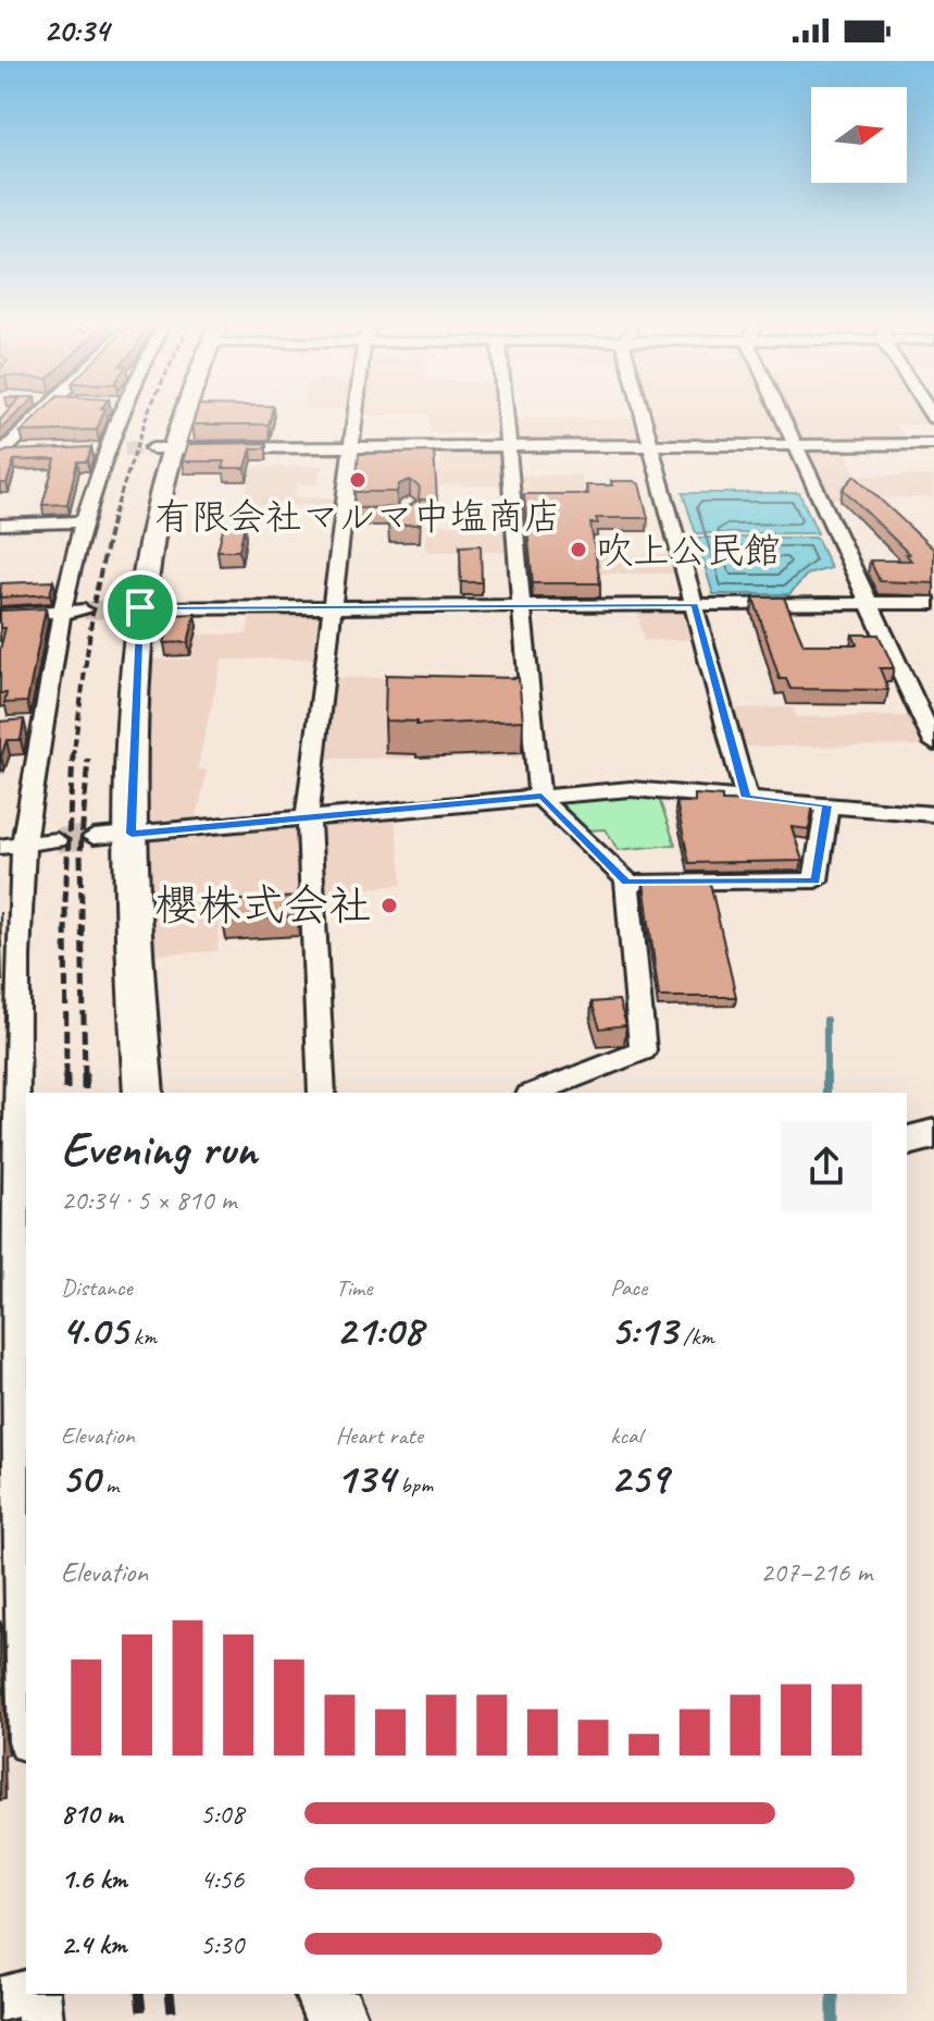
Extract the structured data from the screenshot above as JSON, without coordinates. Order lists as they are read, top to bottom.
{
  "places": ["有限会社マルマ中塩商店", "吹上公民館", "櫻株式会社"],
  "north": "right",
  "page": {
    "status": "20:34",
    "heading": ["Evening run", "20:34 · 5 × 810 m"],
    "stats": [
      ["Distance", "4.05 km"],
      ["Time", "21:08"],
      ["Pace", "5:13 /km"],
      ["Elevation", "50 m"],
      ["Heart rate", "134 bpm"],
      ["kcal", "259"]
    ],
    "chart": ["Elevation", "207–216 m"],
    "list": [
      {
        "name": "810 m",
        "note": "5:08"
      },
      {
        "name": "1.6 km",
        "note": "4:56"
      },
      {
        "name": "2.4 km",
        "note": "5:30"
      }
    ]
  }
}
